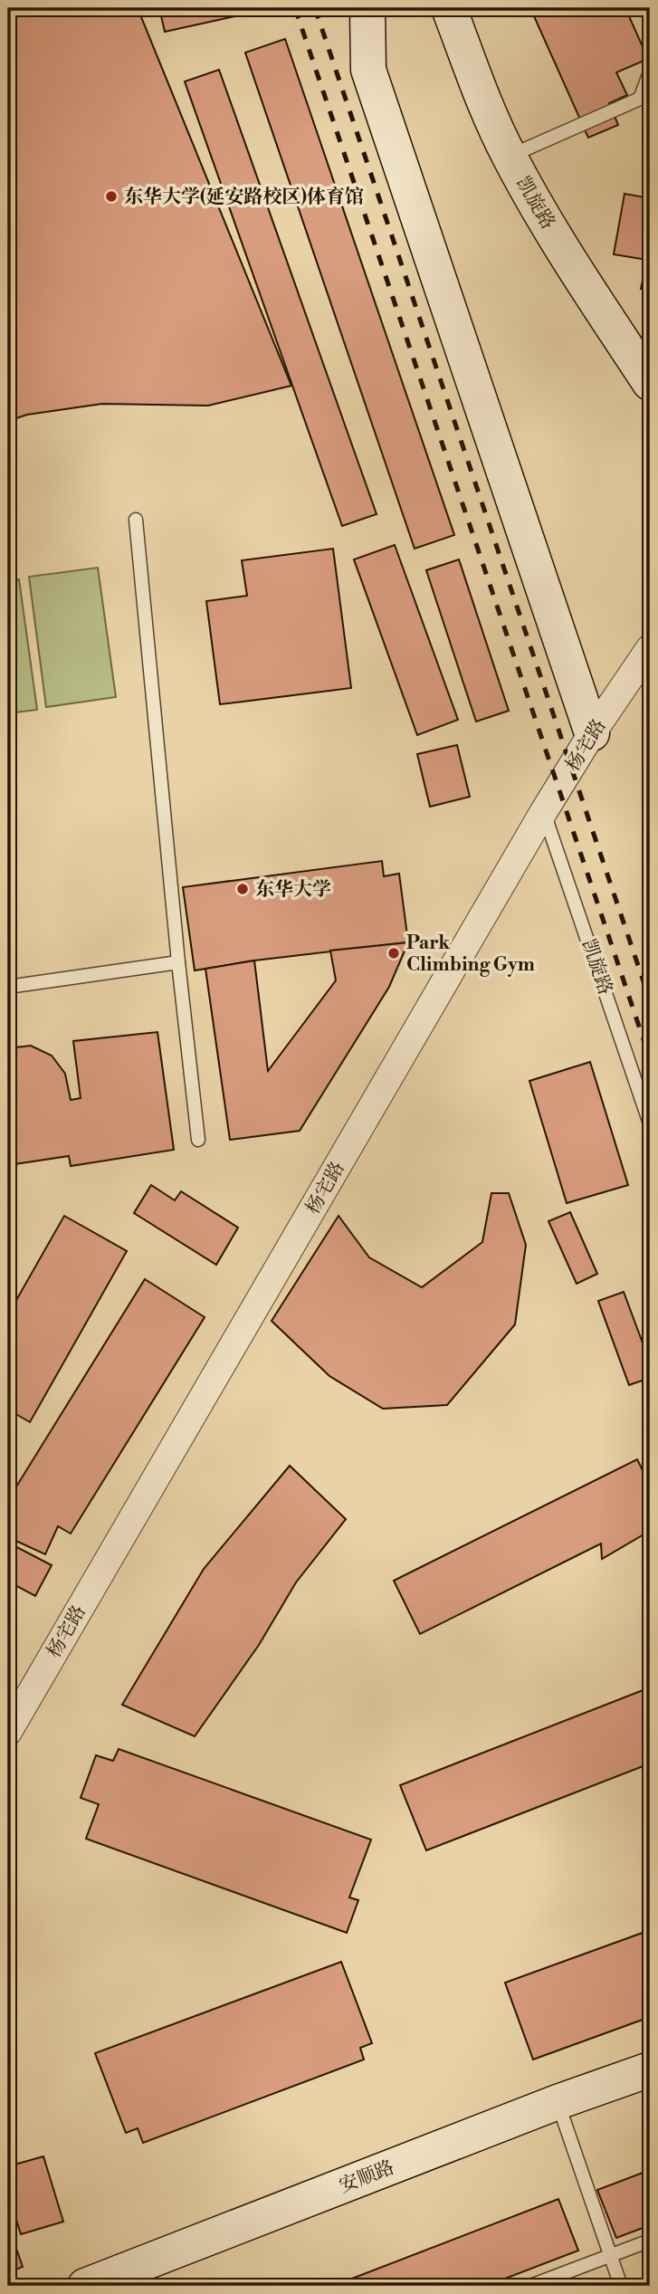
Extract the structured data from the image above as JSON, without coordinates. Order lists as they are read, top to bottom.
{
  "streets": {
    "street": ["凯旋路", "杨宅路", "安顺路"]
  },
  "crossings": [
    ["凯旋路", "杨宅路"]
  ],
  "places": ["东华大学(延安路校区)体育馆", "东华大学", "Park Climbing Gym"]
}
